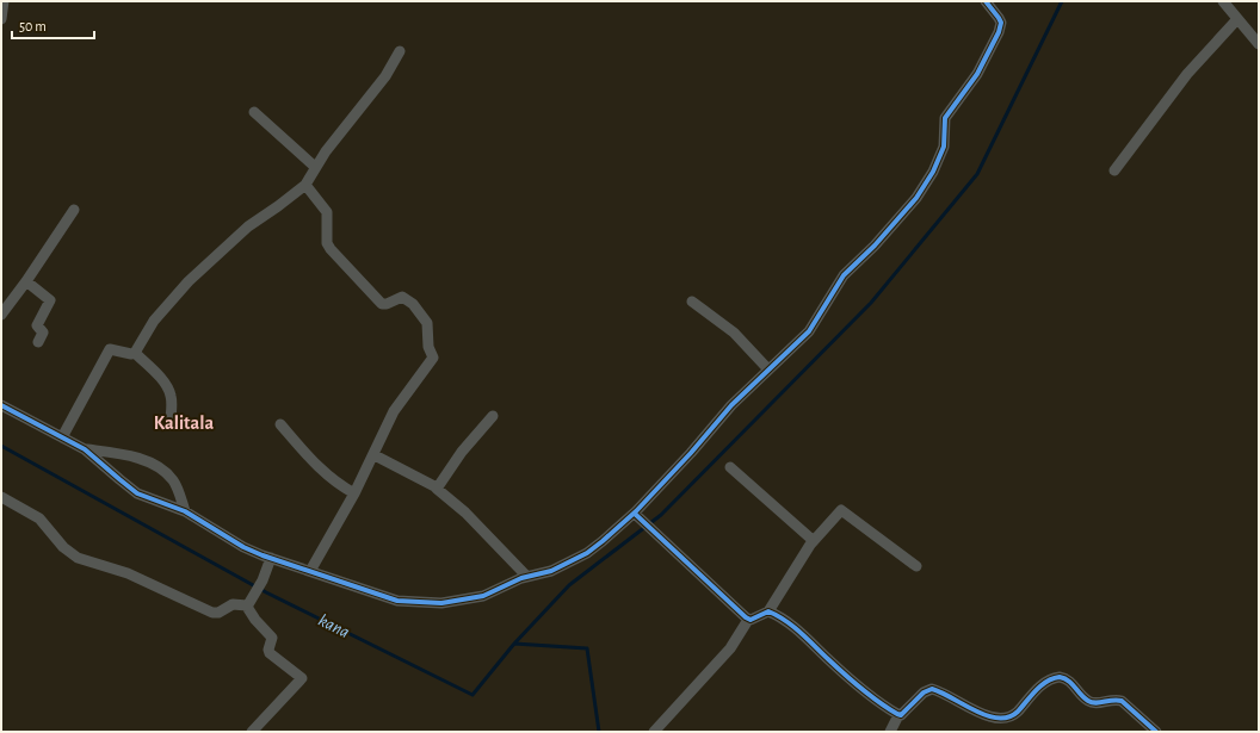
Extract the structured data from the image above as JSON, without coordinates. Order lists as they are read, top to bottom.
{
  "districts": ["Kalitala"],
  "water": ["kana"],
  "scale_bar": "50 m"
}
